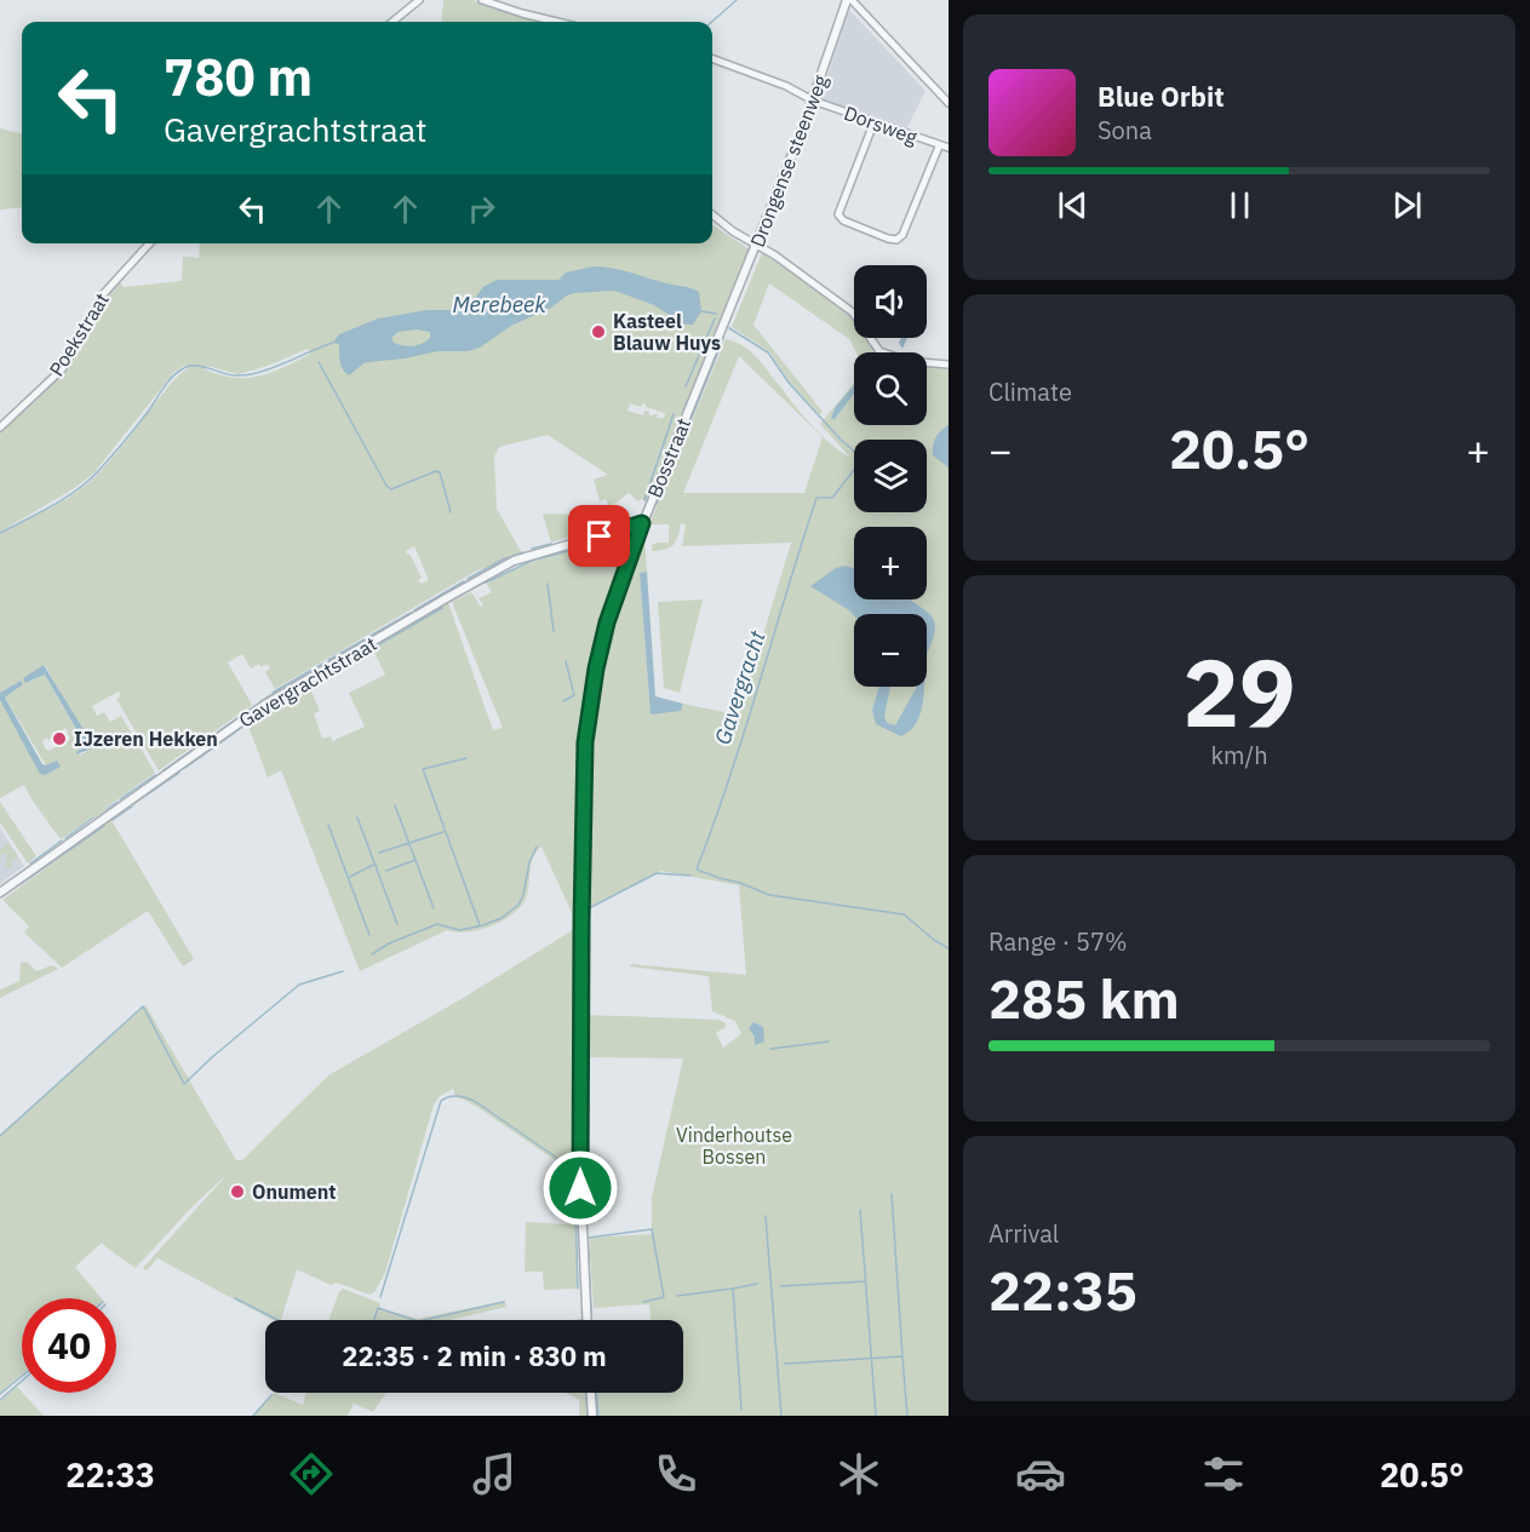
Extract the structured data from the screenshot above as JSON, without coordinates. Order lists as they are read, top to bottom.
{
  "streets": {
    "street": [
      "Dorsweg",
      "Drongense steenweg",
      "Poekstraat",
      "Bosstraat",
      "Gavergrachtstraat"
    ]
  },
  "crossings": [
    ["Dorsweg", "Drongense steenweg"],
    ["Drongense steenweg", "Bosstraat"],
    ["Bosstraat", "Gavergrachtstraat"]
  ],
  "water": ["Merebeek", "Gavergracht"],
  "parks": ["Vinderhoutse Bossen"],
  "places": ["Kasteel Blauw Huys", "IJzeren Hekken", "Onument"],
  "page": {
    "turn": ["780 m", "Gavergrachtstraat"],
    "song": ["Blue Orbit", "Sona"],
    "map_buttons": ["+", "−"],
    "tile": [
      "Climate",
      ["29", "km/h"],
      ["Range · 57%", "285 km"],
      ["Arrival", "22:35"]
    ],
    "heat": ["−", "20.5°", "+"],
    "limit": "40",
    "trip": "22:35 · 2 min · 830 m",
    "tabs": ["22:33", "20.5°"]
  }
}
